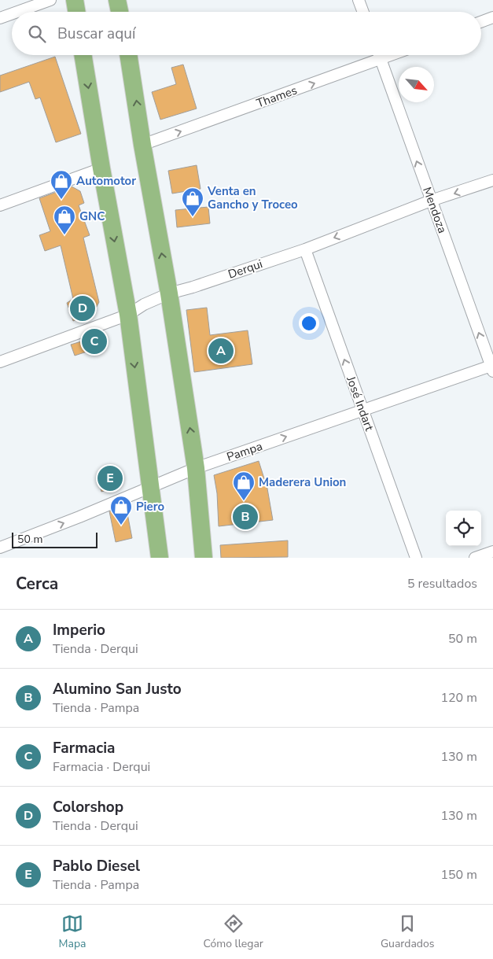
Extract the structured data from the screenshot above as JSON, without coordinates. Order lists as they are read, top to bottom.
{
  "streets": {
    "street": [
      "Thames",
      "Mendoza",
      "Derqui",
      "José Indart",
      "Pampa"
    ]
  },
  "crossings": [
    ["Thames", "Mendoza"],
    ["Mendoza", "Derqui"],
    ["Mendoza", "Pampa"],
    ["Derqui", "José Indart"],
    ["José Indart", "Pampa"]
  ],
  "one_way": [
    "Thames",
    "Mendoza",
    "Derqui",
    "José Indart",
    "Pampa"
  ],
  "places": {
    "shop": [
      "Automotor",
      "Venta en Gancho y Troceo",
      "GNC",
      "Maderera Union",
      "Piero"
    ]
  },
  "scale_bar": "50 m",
  "north": "bottom right",
  "page": {
    "search": "Buscar aquí",
    "pins": [
      "D",
      "C",
      "A",
      "E",
      "B"
    ],
    "scale": "50 m",
    "heading": ["Cerca", "5 resultados"],
    "list": [
      {
        "mark": "A",
        "name": "Imperio",
        "note": "Tienda · Derqui",
        "value": "50 m"
      },
      {
        "mark": "B",
        "name": "Alumino San Justo",
        "note": "Tienda · Pampa",
        "value": "120 m"
      },
      {
        "mark": "C",
        "name": "Farmacia",
        "note": "Farmacia · Derqui",
        "value": "130 m"
      },
      {
        "mark": "D",
        "name": "Colorshop",
        "note": "Tienda · Derqui",
        "value": "130 m"
      },
      {
        "mark": "E",
        "name": "Pablo Diesel",
        "note": "Tienda · Pampa",
        "value": "150 m"
      }
    ],
    "nav": ["Mapa", "Cómo llegar", "Guardados"]
  }
}
